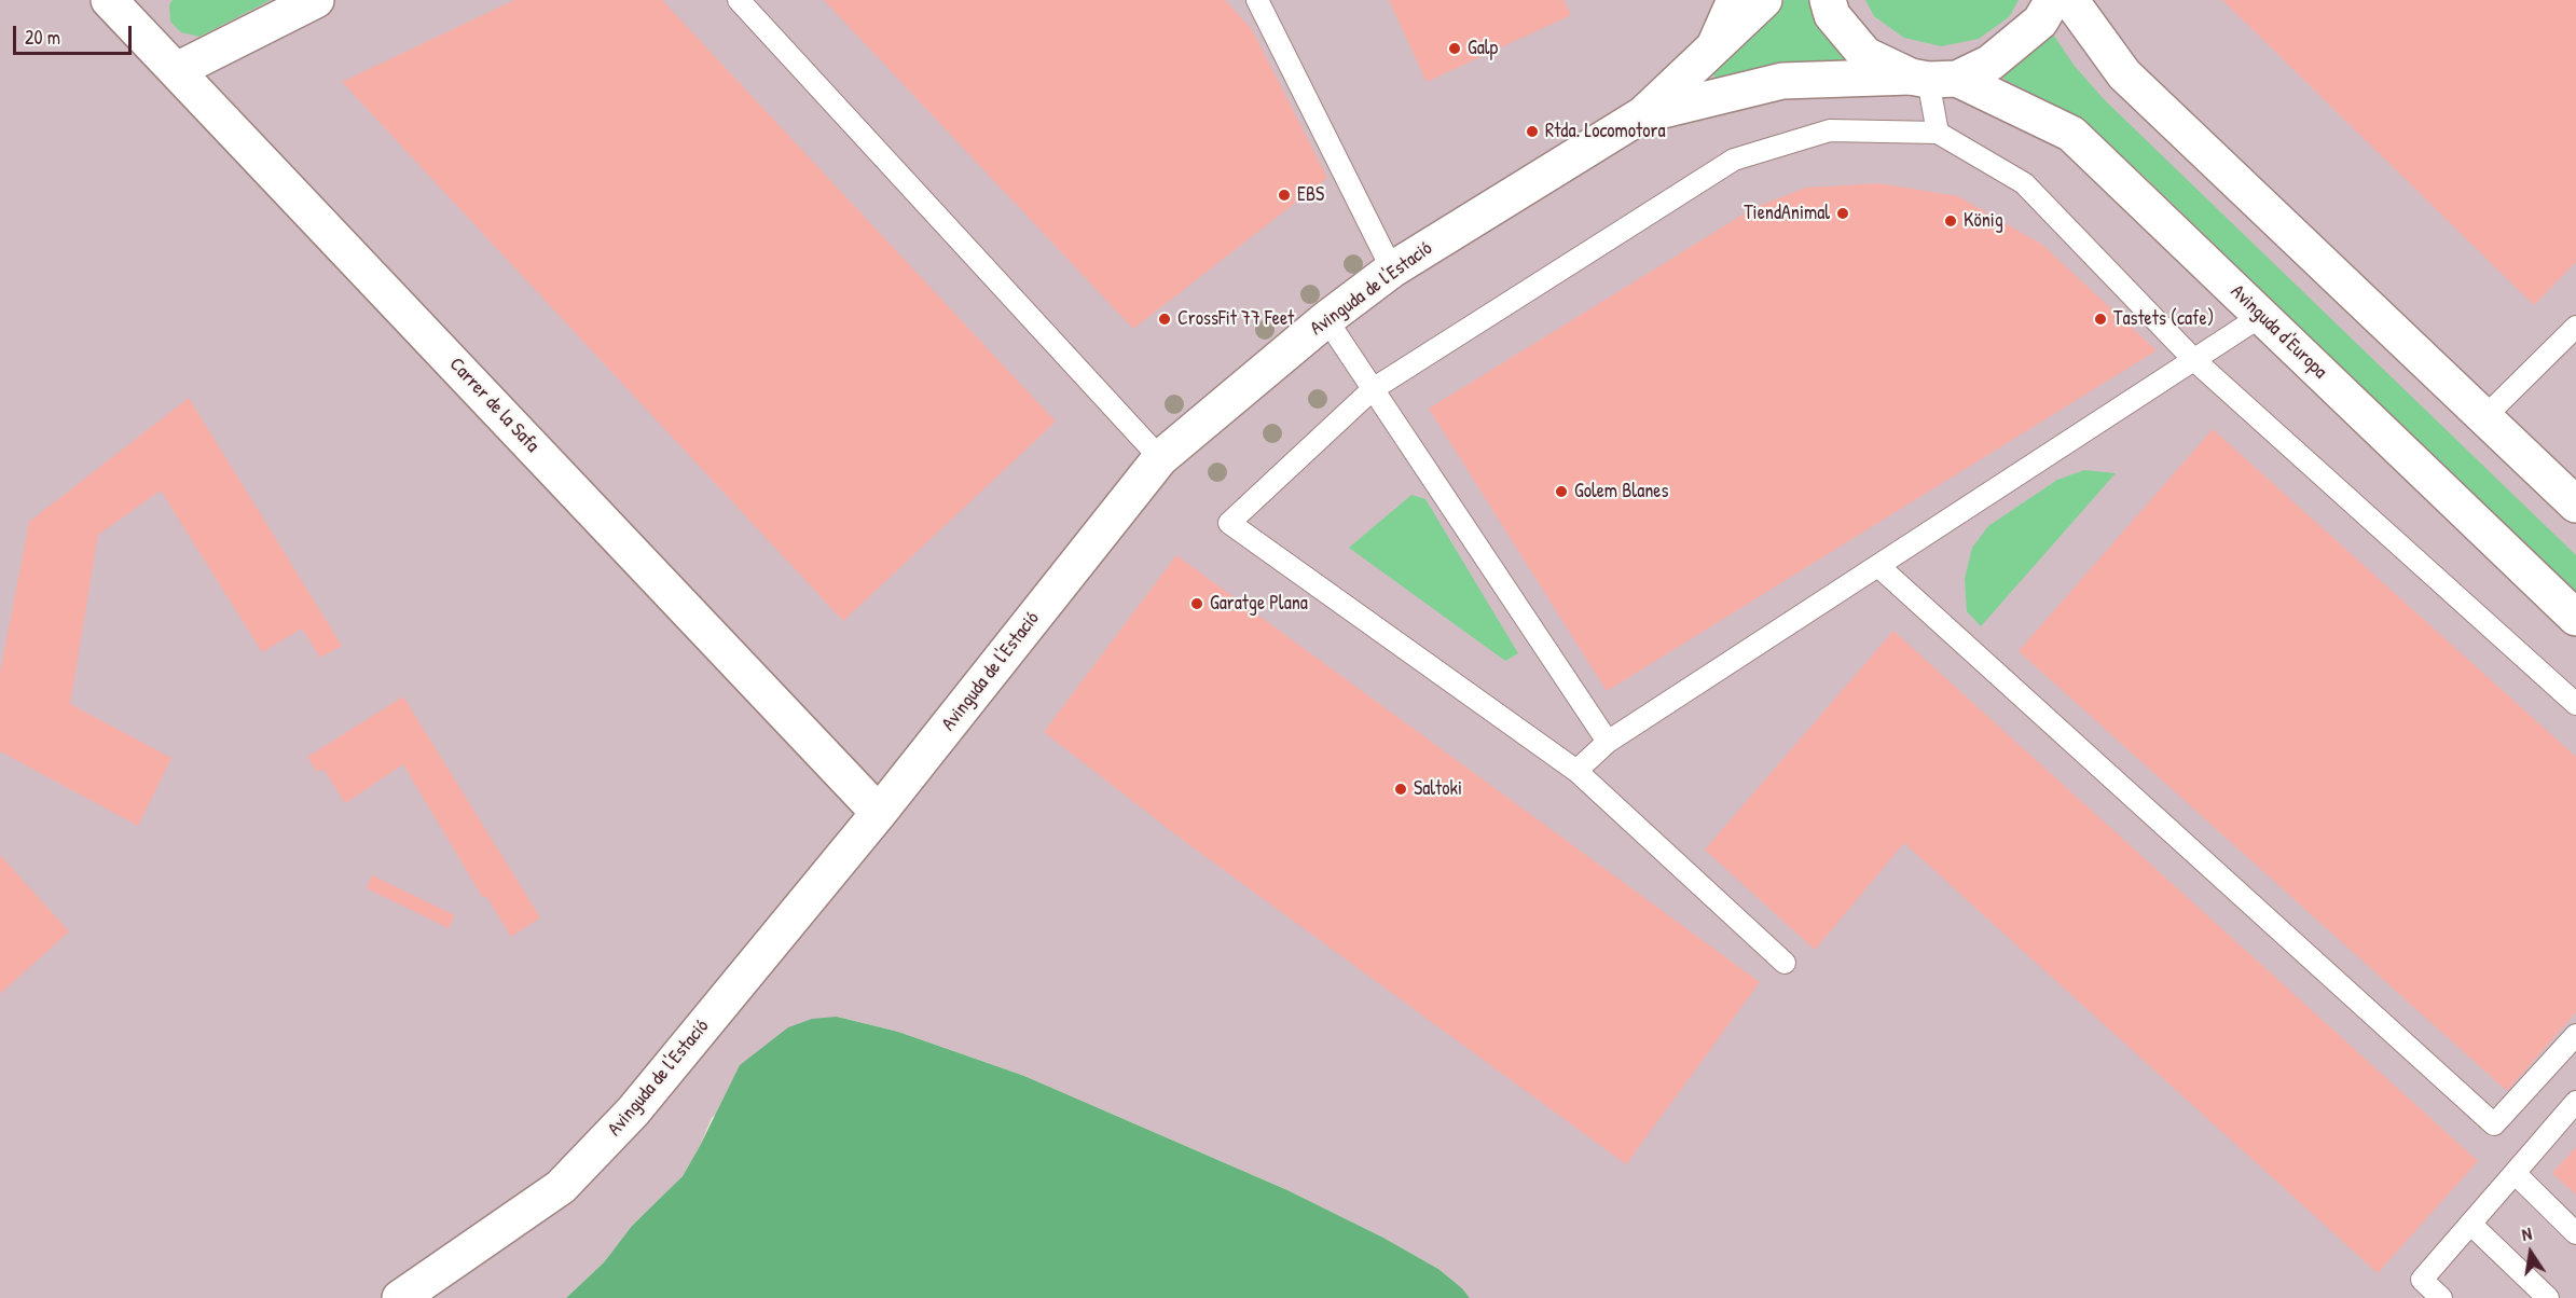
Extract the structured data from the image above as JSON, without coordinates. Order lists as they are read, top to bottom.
{
  "streets": {
    "street": ["Avinguda de l'Estació", "Avinguda d'Europa", "Carrer de la Safa"]
  },
  "crossings": [
    ["Avinguda de l'Estació", "Avinguda d'Europa"],
    ["Avinguda de l'Estació", "Carrer de la Safa"]
  ],
  "places": [
    "Galp",
    "Rtda. Locomotora",
    "EBS",
    "TiendAnimal",
    "König",
    "CrossFit 77 Feet",
    "Tastets (cafe)",
    "Golem Blanes",
    "Garatge Plana",
    "Saltoki"
  ],
  "scale_bar": "20 m",
  "north": "top"
}
